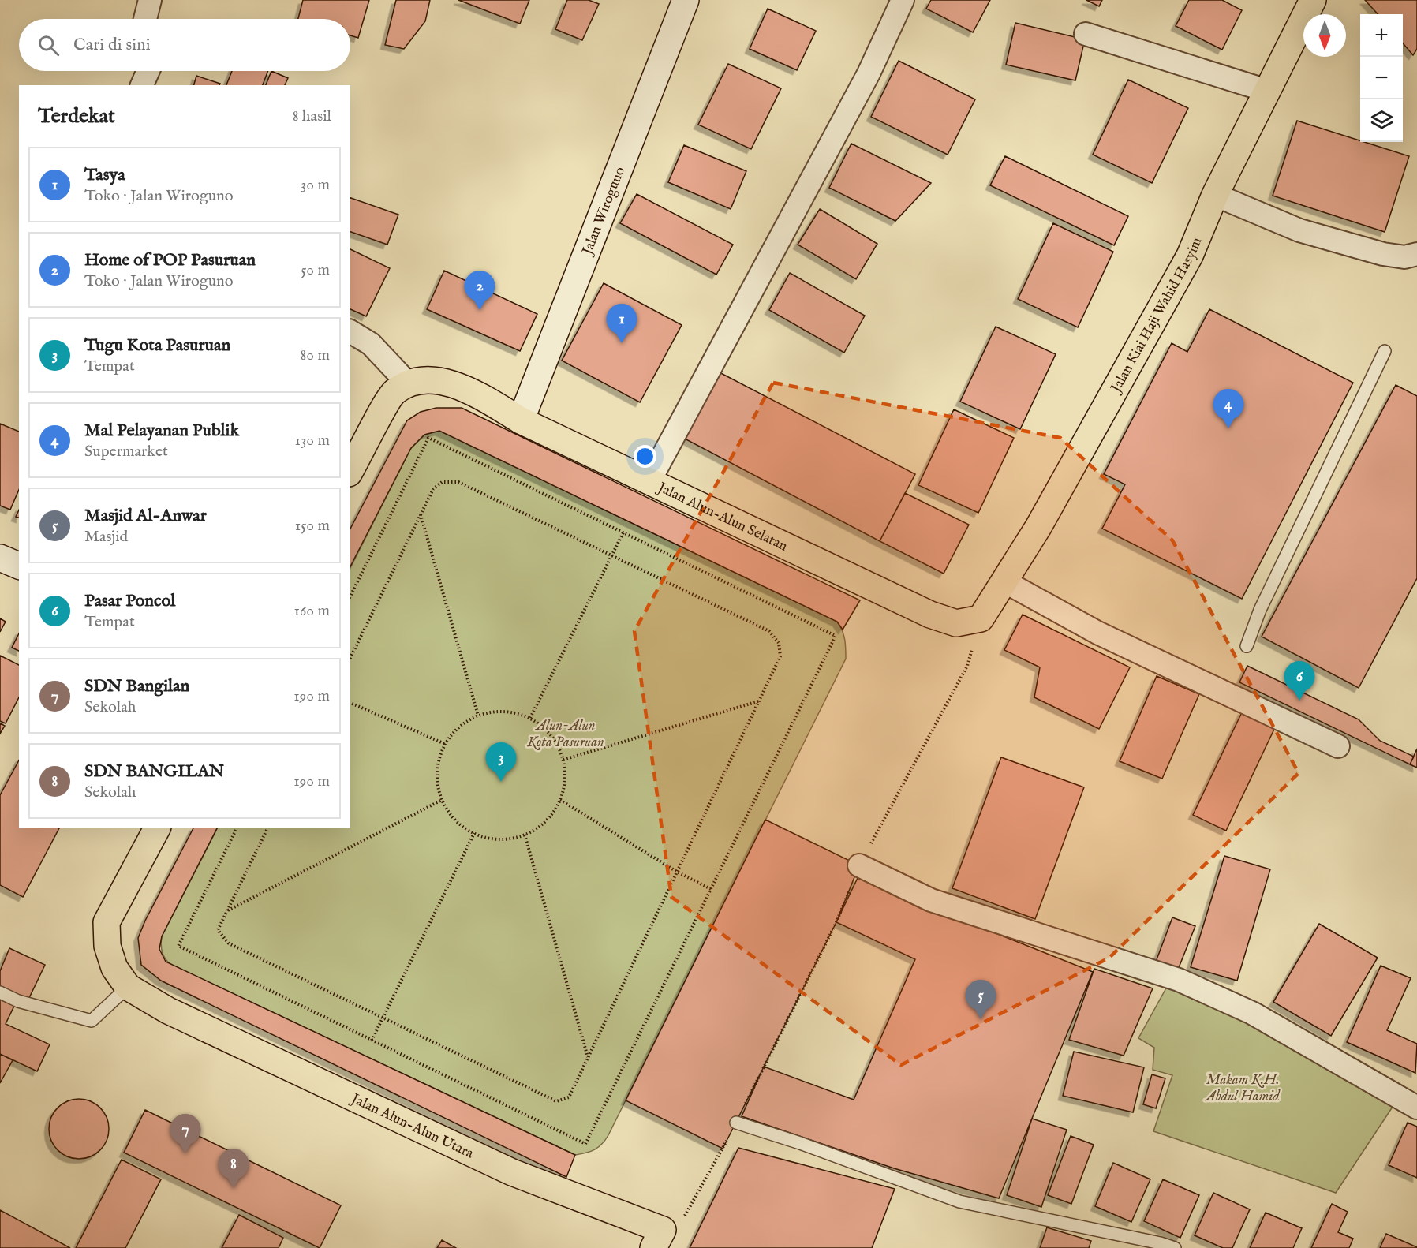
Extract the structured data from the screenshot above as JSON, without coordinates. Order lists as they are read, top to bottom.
{
  "streets": {
    "main road": ["Jalan Kiai Haji Wahid Hasyim", "Jalan Alun-Alun Selatan", "Jalan Alun-Alun Utara"],
    "street": ["Jalan Wiroguno"]
  },
  "crossings": [
    ["Jalan Wiroguno", "Jalan Alun-Alun Selatan"],
    ["Jalan Kiai Haji Wahid Hasyim", "Jalan Alun-Alun Selatan"]
  ],
  "parks": ["Alun-Alun Kota Pasuruan", "Makam K.H. Abdul Hamid"],
  "north": "bottom",
  "page": {
    "map_buttons": ["+", "−"],
    "search": "Cari di sini",
    "heading": ["Terdekat", "8 hasil"],
    "list": [
      {
        "mark": "1",
        "name": "Tasya",
        "note": "Toko · Jalan Wiroguno",
        "value": "30 m"
      },
      {
        "mark": "2",
        "name": "Home of POP Pasuruan",
        "note": "Toko · Jalan Wiroguno",
        "value": "50 m"
      },
      {
        "mark": "3",
        "name": "Tugu Kota Pasuruan",
        "note": "Tempat",
        "value": "80 m"
      },
      {
        "mark": "4",
        "name": "Mal Pelayanan Publik",
        "note": "Supermarket",
        "value": "130 m"
      },
      {
        "mark": "5",
        "name": "Masjid Al-Anwar",
        "note": "Masjid",
        "value": "150 m"
      },
      {
        "mark": "6",
        "name": "Pasar Poncol",
        "note": "Tempat",
        "value": "160 m"
      },
      {
        "mark": "7",
        "name": "SDN Bangilan",
        "note": "Sekolah",
        "value": "190 m"
      },
      {
        "mark": "8",
        "name": "SDN BANGILAN",
        "note": "Sekolah",
        "value": "190 m"
      }
    ],
    "pins": [
      "2",
      "1",
      "4",
      "6",
      "3",
      "5",
      "7",
      "8"
    ]
  }
}
